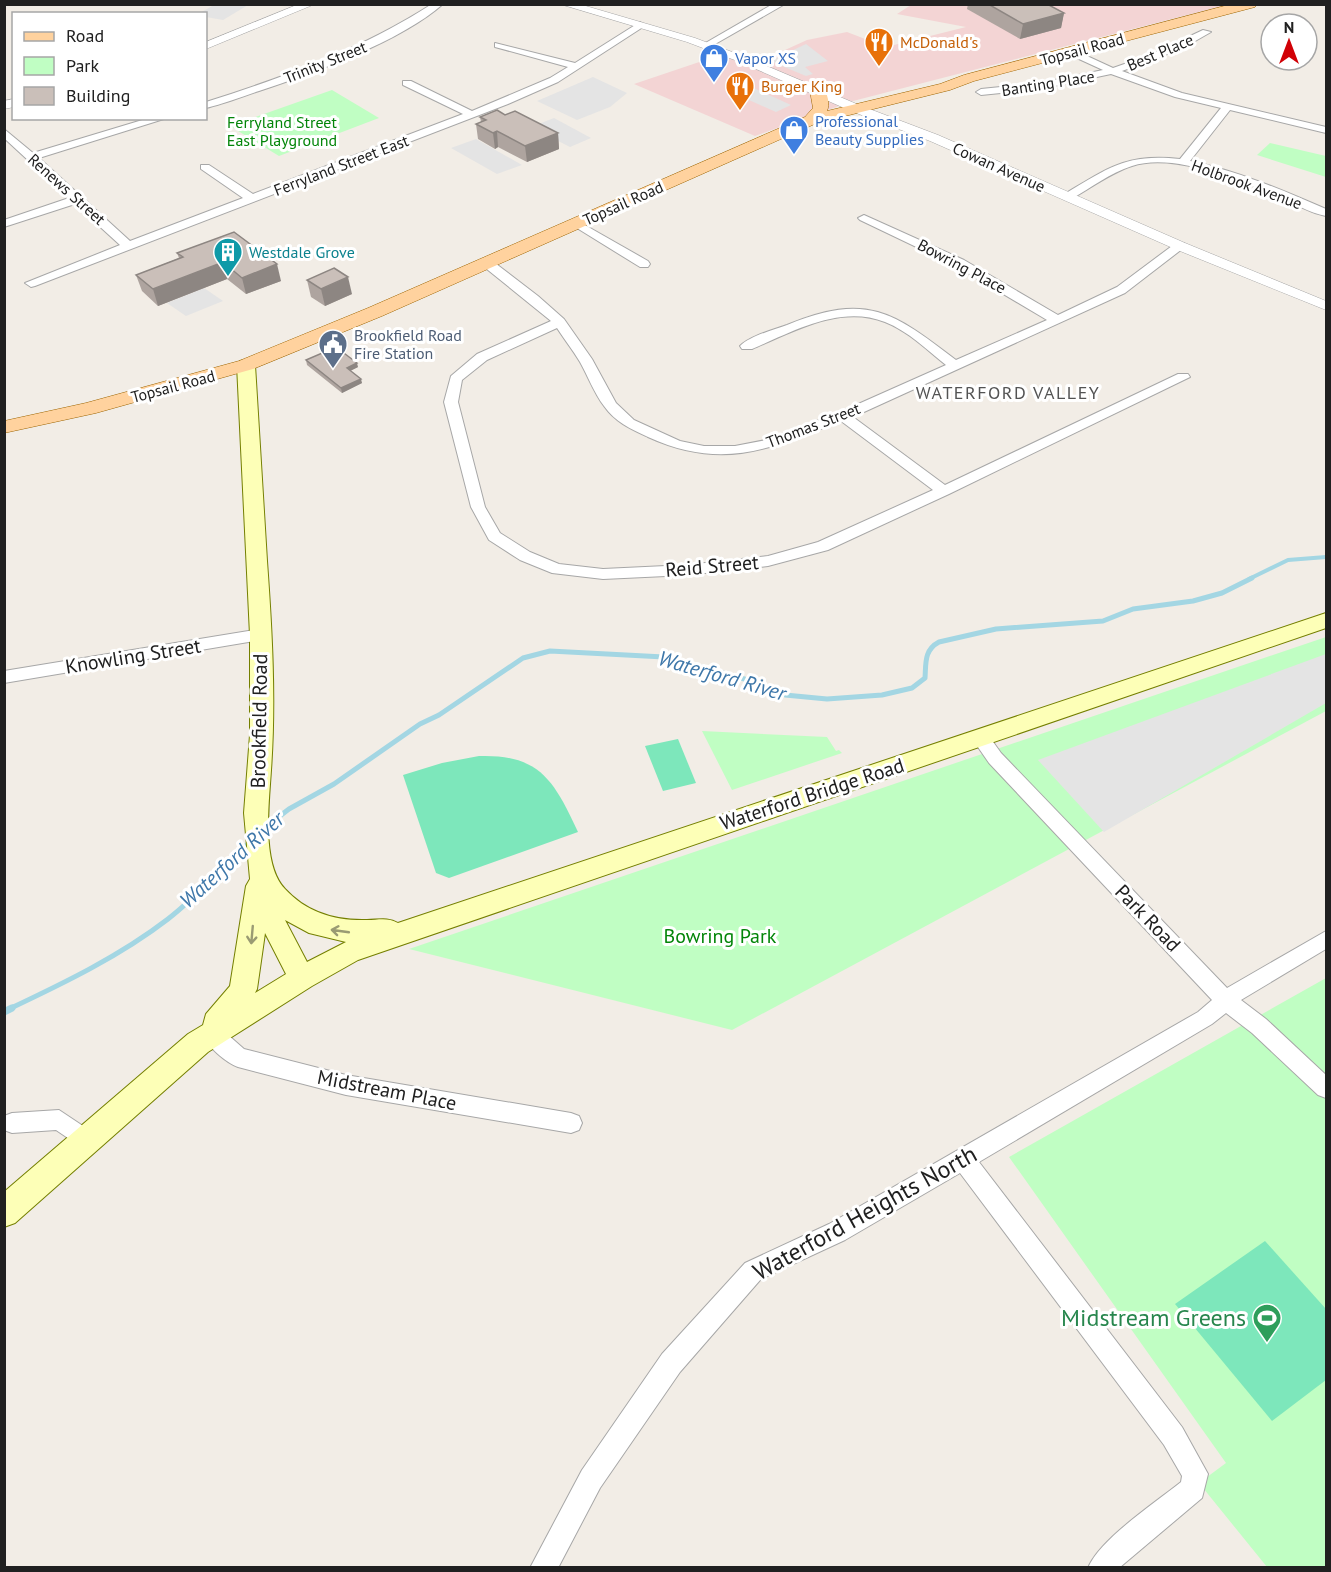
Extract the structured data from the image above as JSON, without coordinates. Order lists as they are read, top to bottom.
{
  "streets": {
    "main road": ["Topsail Road", "Brookfield Road", "Waterford Bridge Road"],
    "street": [
      "Best Place",
      "Trinity Street",
      "Banting Place",
      "Ferryland Street East",
      "Cowan Avenue",
      "Holbrook Avenue",
      "Renews Street",
      "Bowring Place",
      "Thomas Street",
      "Reid Street",
      "Knowling Street",
      "Park Road",
      "Midstream Place",
      "Waterford Heights North"
    ]
  },
  "crossings": [
    ["Topsail Road", "Cowan Avenue"],
    ["Topsail Road", "Thomas Street"],
    ["Topsail Road", "Brookfield Road"],
    ["Best Place", "Banting Place"],
    ["Ferryland Street East", "Cowan Avenue"],
    ["Ferryland Street East", "Renews Street"],
    ["Cowan Avenue", "Holbrook Avenue"],
    ["Cowan Avenue", "Thomas Street"],
    ["Bowring Place", "Thomas Street"],
    ["Thomas Street", "Reid Street"],
    ["Knowling Street", "Brookfield Road"],
    ["Brookfield Road", "Waterford Bridge Road"],
    ["Waterford Bridge Road", "Park Road"],
    ["Park Road", "Waterford Heights North"]
  ],
  "districts": ["WATERFORD VALLEY"],
  "water": ["Waterford River"],
  "parks": ["Ferryland Street East Playground", "Bowring Park"],
  "places": {
    "restaurant": ["McDonald's", "Burger King"],
    "shop": ["Vapor XS", "Professional Beauty Supplies"],
    "building": ["Westdale Grove"],
    "public building": ["Brookfield Road Fire Station"],
    "sports": ["Midstream Greens"]
  },
  "legend": ["Road", "Park", "Building"],
  "north": "top"
}
